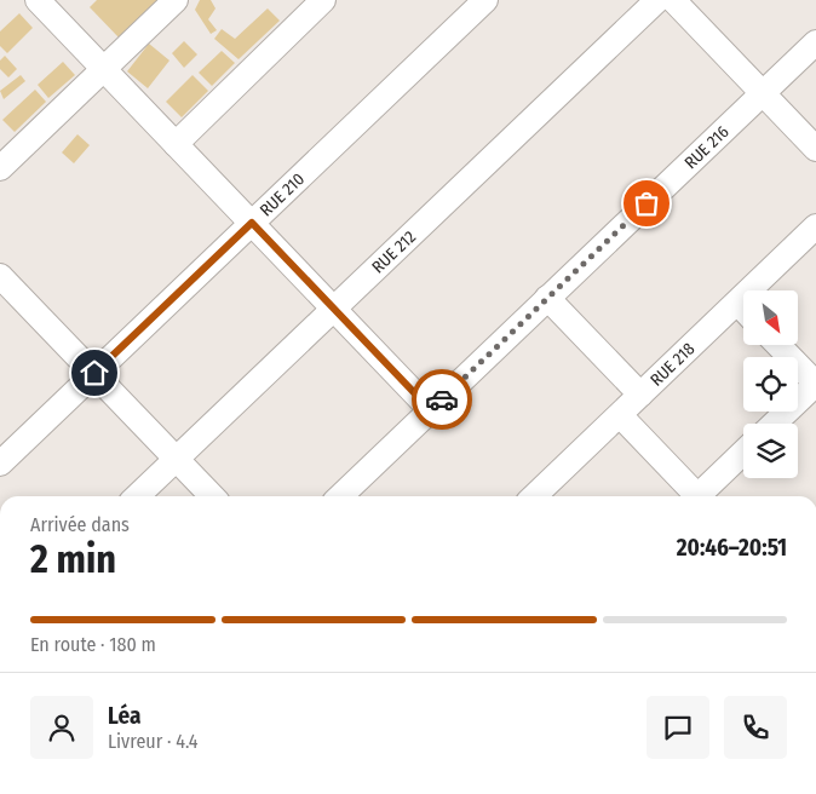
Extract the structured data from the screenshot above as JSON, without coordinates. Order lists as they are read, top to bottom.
{
  "streets": {
    "street": [
      "RUE 216",
      "RUE 210",
      "RUE 212",
      "RUE 218"
    ]
  },
  "north": "bottom right",
  "page": {
    "heading": ["2 min", "Arrivée dans", "20:46–20:51"],
    "panel": ["Léa", "Livreur · 4.4"],
    "bar": "En route · 180 m"
  }
}
